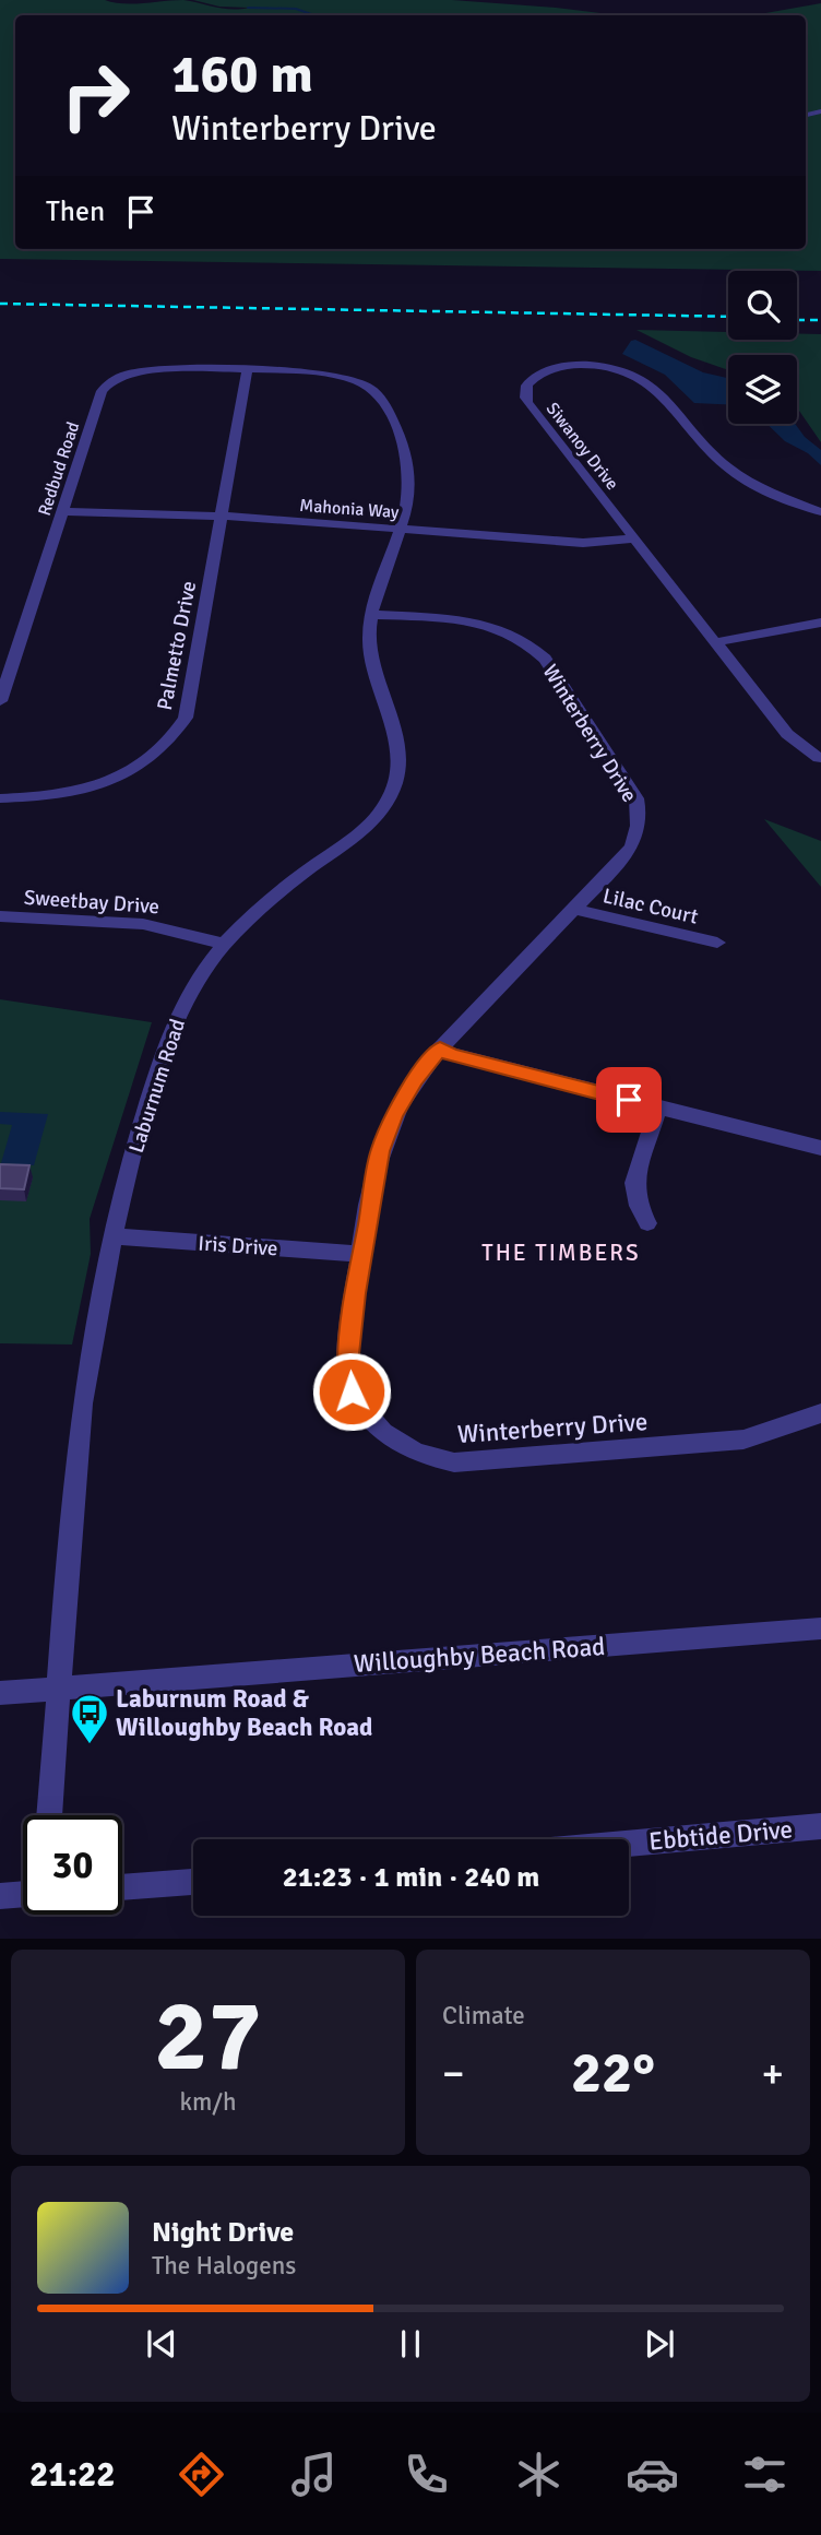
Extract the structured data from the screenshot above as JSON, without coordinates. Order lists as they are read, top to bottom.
{
  "streets": {
    "street": [
      "Siwanoy Drive",
      "Redbud Road",
      "Mahonia Way",
      "Palmetto Drive",
      "Winterberry Drive",
      "Sweetbay Drive",
      "Lilac Court",
      "Laburnum Road",
      "Iris Drive",
      "Willoughby Beach Road",
      "Ebbtide Drive"
    ]
  },
  "crossings": [
    ["Siwanoy Drive", "Mahonia Way"],
    ["Redbud Road", "Mahonia Way"],
    ["Redbud Road", "Palmetto Drive"],
    ["Redbud Road", "Laburnum Road"],
    ["Mahonia Way", "Palmetto Drive"],
    ["Mahonia Way", "Laburnum Road"],
    ["Palmetto Drive", "Laburnum Road"],
    ["Winterberry Drive", "Lilac Court"],
    ["Winterberry Drive", "Laburnum Road"],
    ["Winterberry Drive", "Iris Drive"],
    ["Sweetbay Drive", "Laburnum Road"],
    ["Laburnum Road", "Iris Drive"],
    ["Laburnum Road", "Willoughby Beach Road"]
  ],
  "districts": ["THE TIMBERS"],
  "places": {
    "bus stop": ["Laburnum Road & Willoughby Beach Road"]
  },
  "page": {
    "turn": ["160 m", "Winterberry Drive"],
    "then": "Then",
    "limit": "30",
    "trip": "21:23 · 1 min · 240 m",
    "tile": [
      ["27", "km/h"],
      "Climate"
    ],
    "heat": ["−", "22°", "+"],
    "song": ["Night Drive", "The Halogens"],
    "tabs": "21:22"
  }
}
